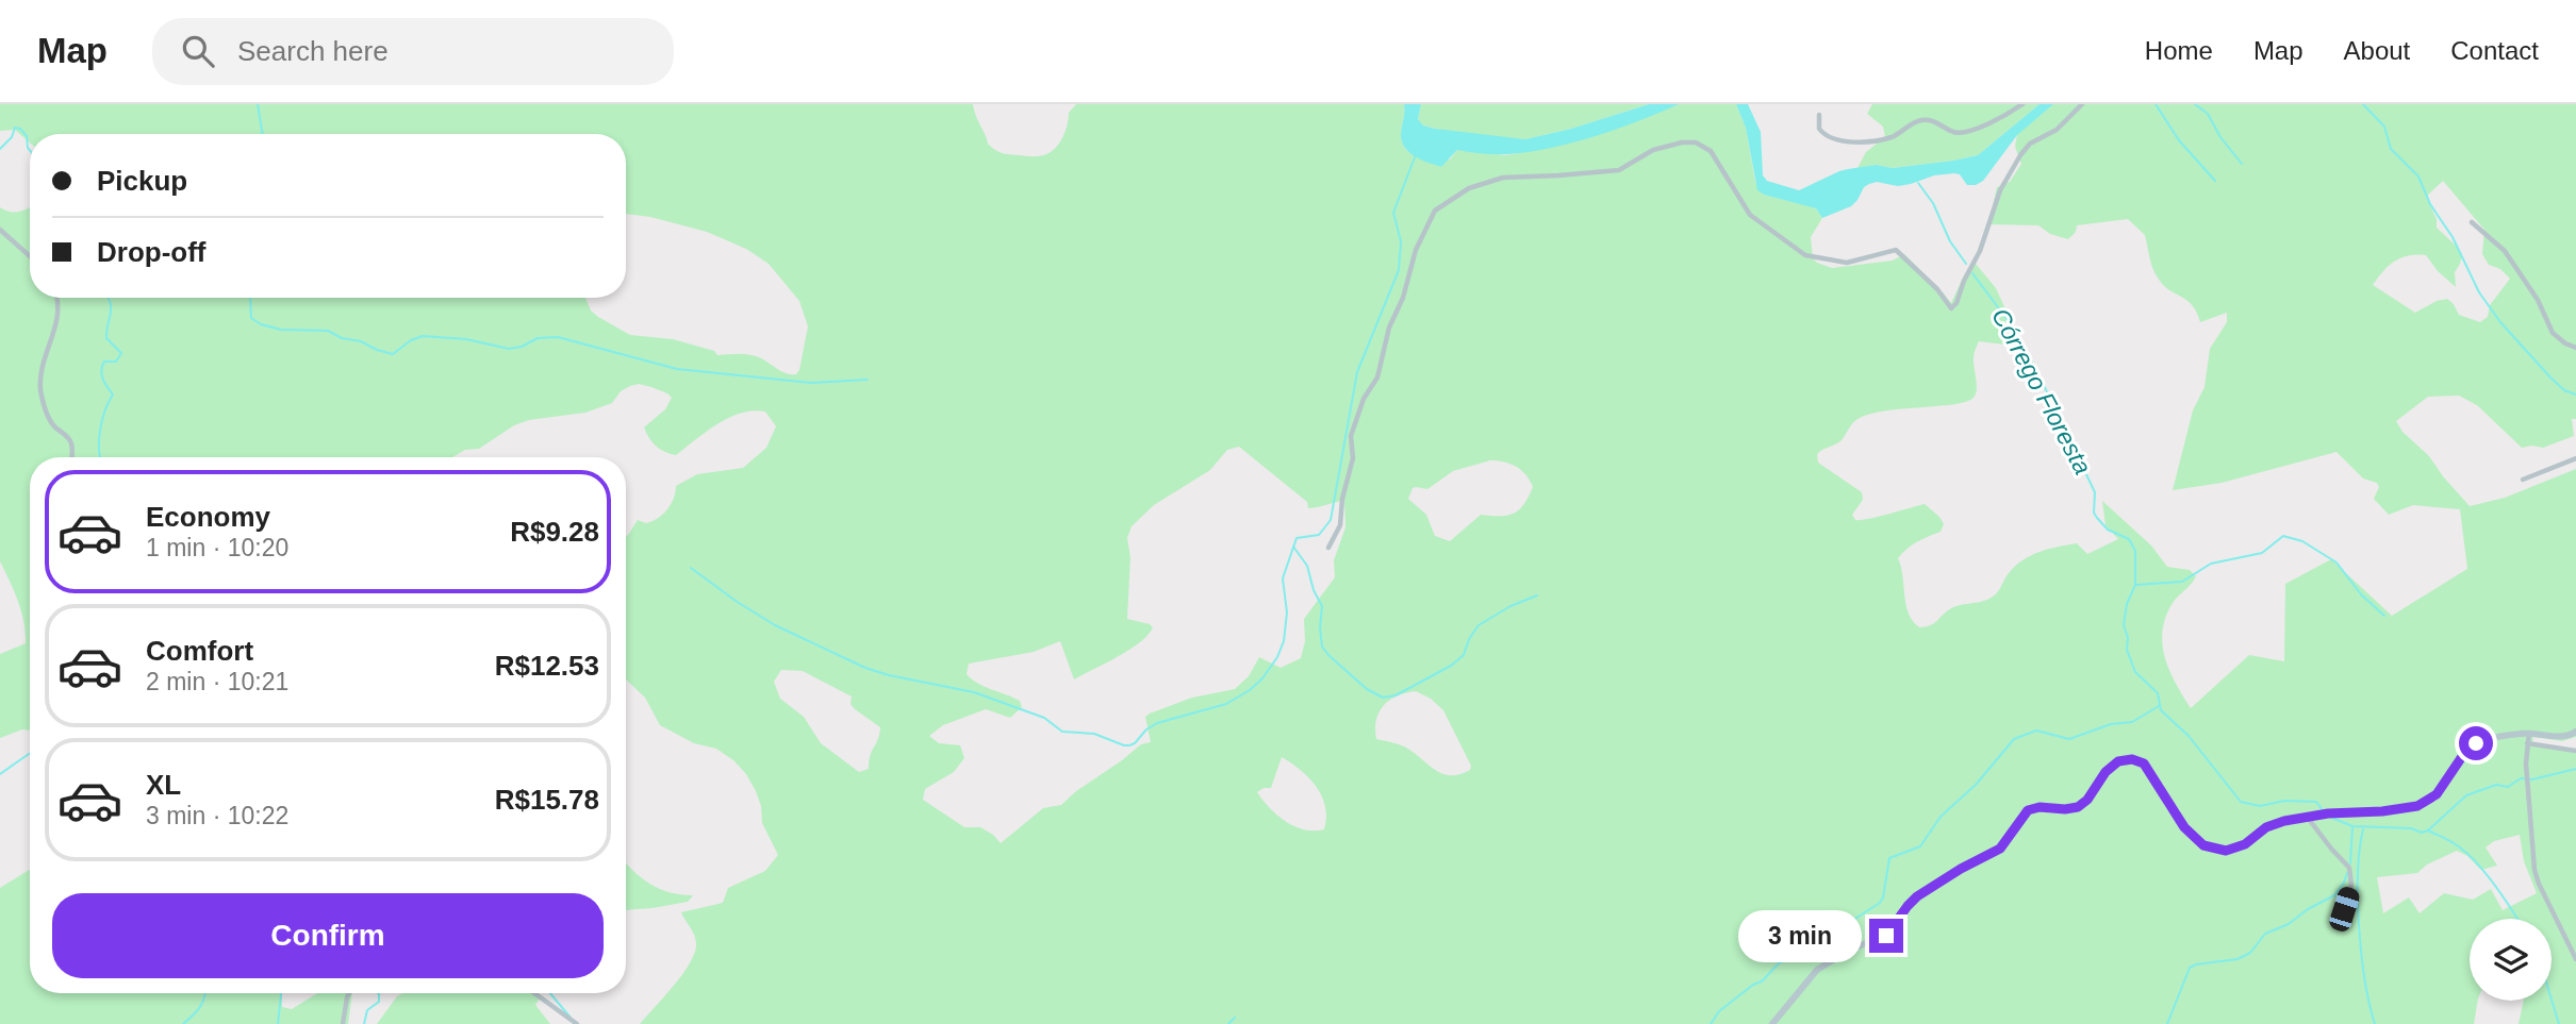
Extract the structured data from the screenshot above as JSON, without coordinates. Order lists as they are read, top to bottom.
{
  "water": ["Córrego Floresta"],
  "page": {
    "header": "Map",
    "search": "Search here",
    "nav": [
      "Home",
      "Map",
      "About",
      "Contact"
    ],
    "banner": ["Pickup", "Drop-off"],
    "list": [
      {
        "name": "Economy",
        "note": "1 min · 10:20",
        "value": "R$9.28"
      },
      {
        "name": "Comfort",
        "note": "2 min · 10:21",
        "value": "R$12.53"
      },
      {
        "name": "XL",
        "note": "3 min · 10:22",
        "value": "R$15.78"
      }
    ],
    "buttons": "Confirm",
    "bubble": "3 min"
  }
}
